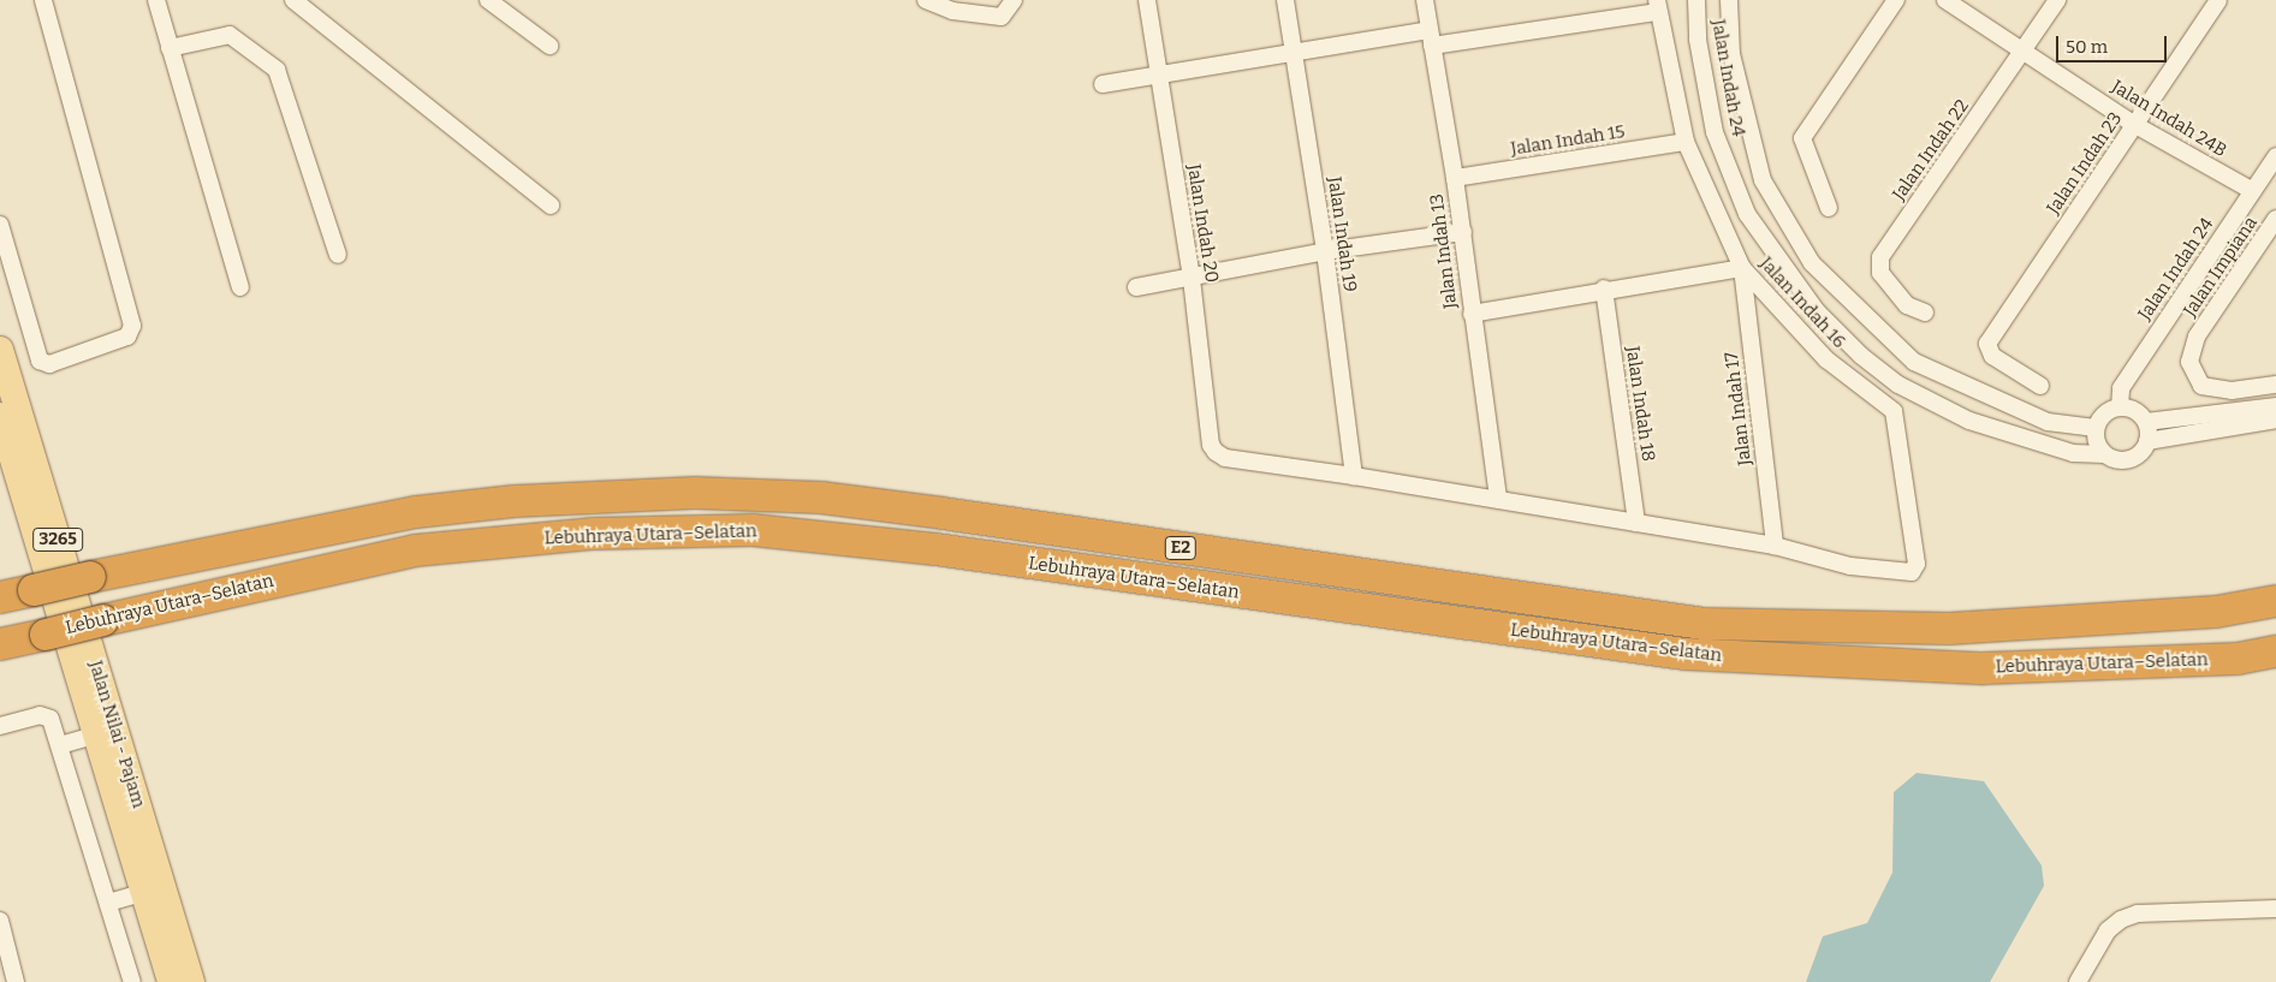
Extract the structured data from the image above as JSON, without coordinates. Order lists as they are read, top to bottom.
{
  "streets": {
    "highway": ["Lebuhraya Utara–Selatan", "E2"],
    "main road": ["3265", "Jalan Nilai - Pajam"],
    "street": [
      "Jalan Indah 24",
      "Jalan Indah 24B",
      "Jalan Indah 15",
      "Jalan Indah 22",
      "Jalan Indah 23",
      "Jalan Indah 20",
      "Jalan Indah 19",
      "Jalan Indah 13",
      "Jalan Impiana",
      "Jalan Indah 16",
      "Jalan Indah 18",
      "Jalan Indah 17"
    ]
  },
  "crossings": [
    ["Jalan Indah 24", "Jalan Indah 24B"],
    ["Jalan Indah 24B", "Jalan Indah 22"],
    ["Jalan Indah 24B", "Jalan Indah 23"],
    ["Jalan Indah 15", "Jalan Indah 13"],
    ["Jalan Indah 20", "Jalan Indah 19"],
    ["Jalan Indah 13", "Jalan Indah 16"],
    ["Jalan Indah 16", "Jalan Indah 18"],
    ["Jalan Indah 16", "Jalan Indah 17"]
  ],
  "scale_bar": "50 m"
}
